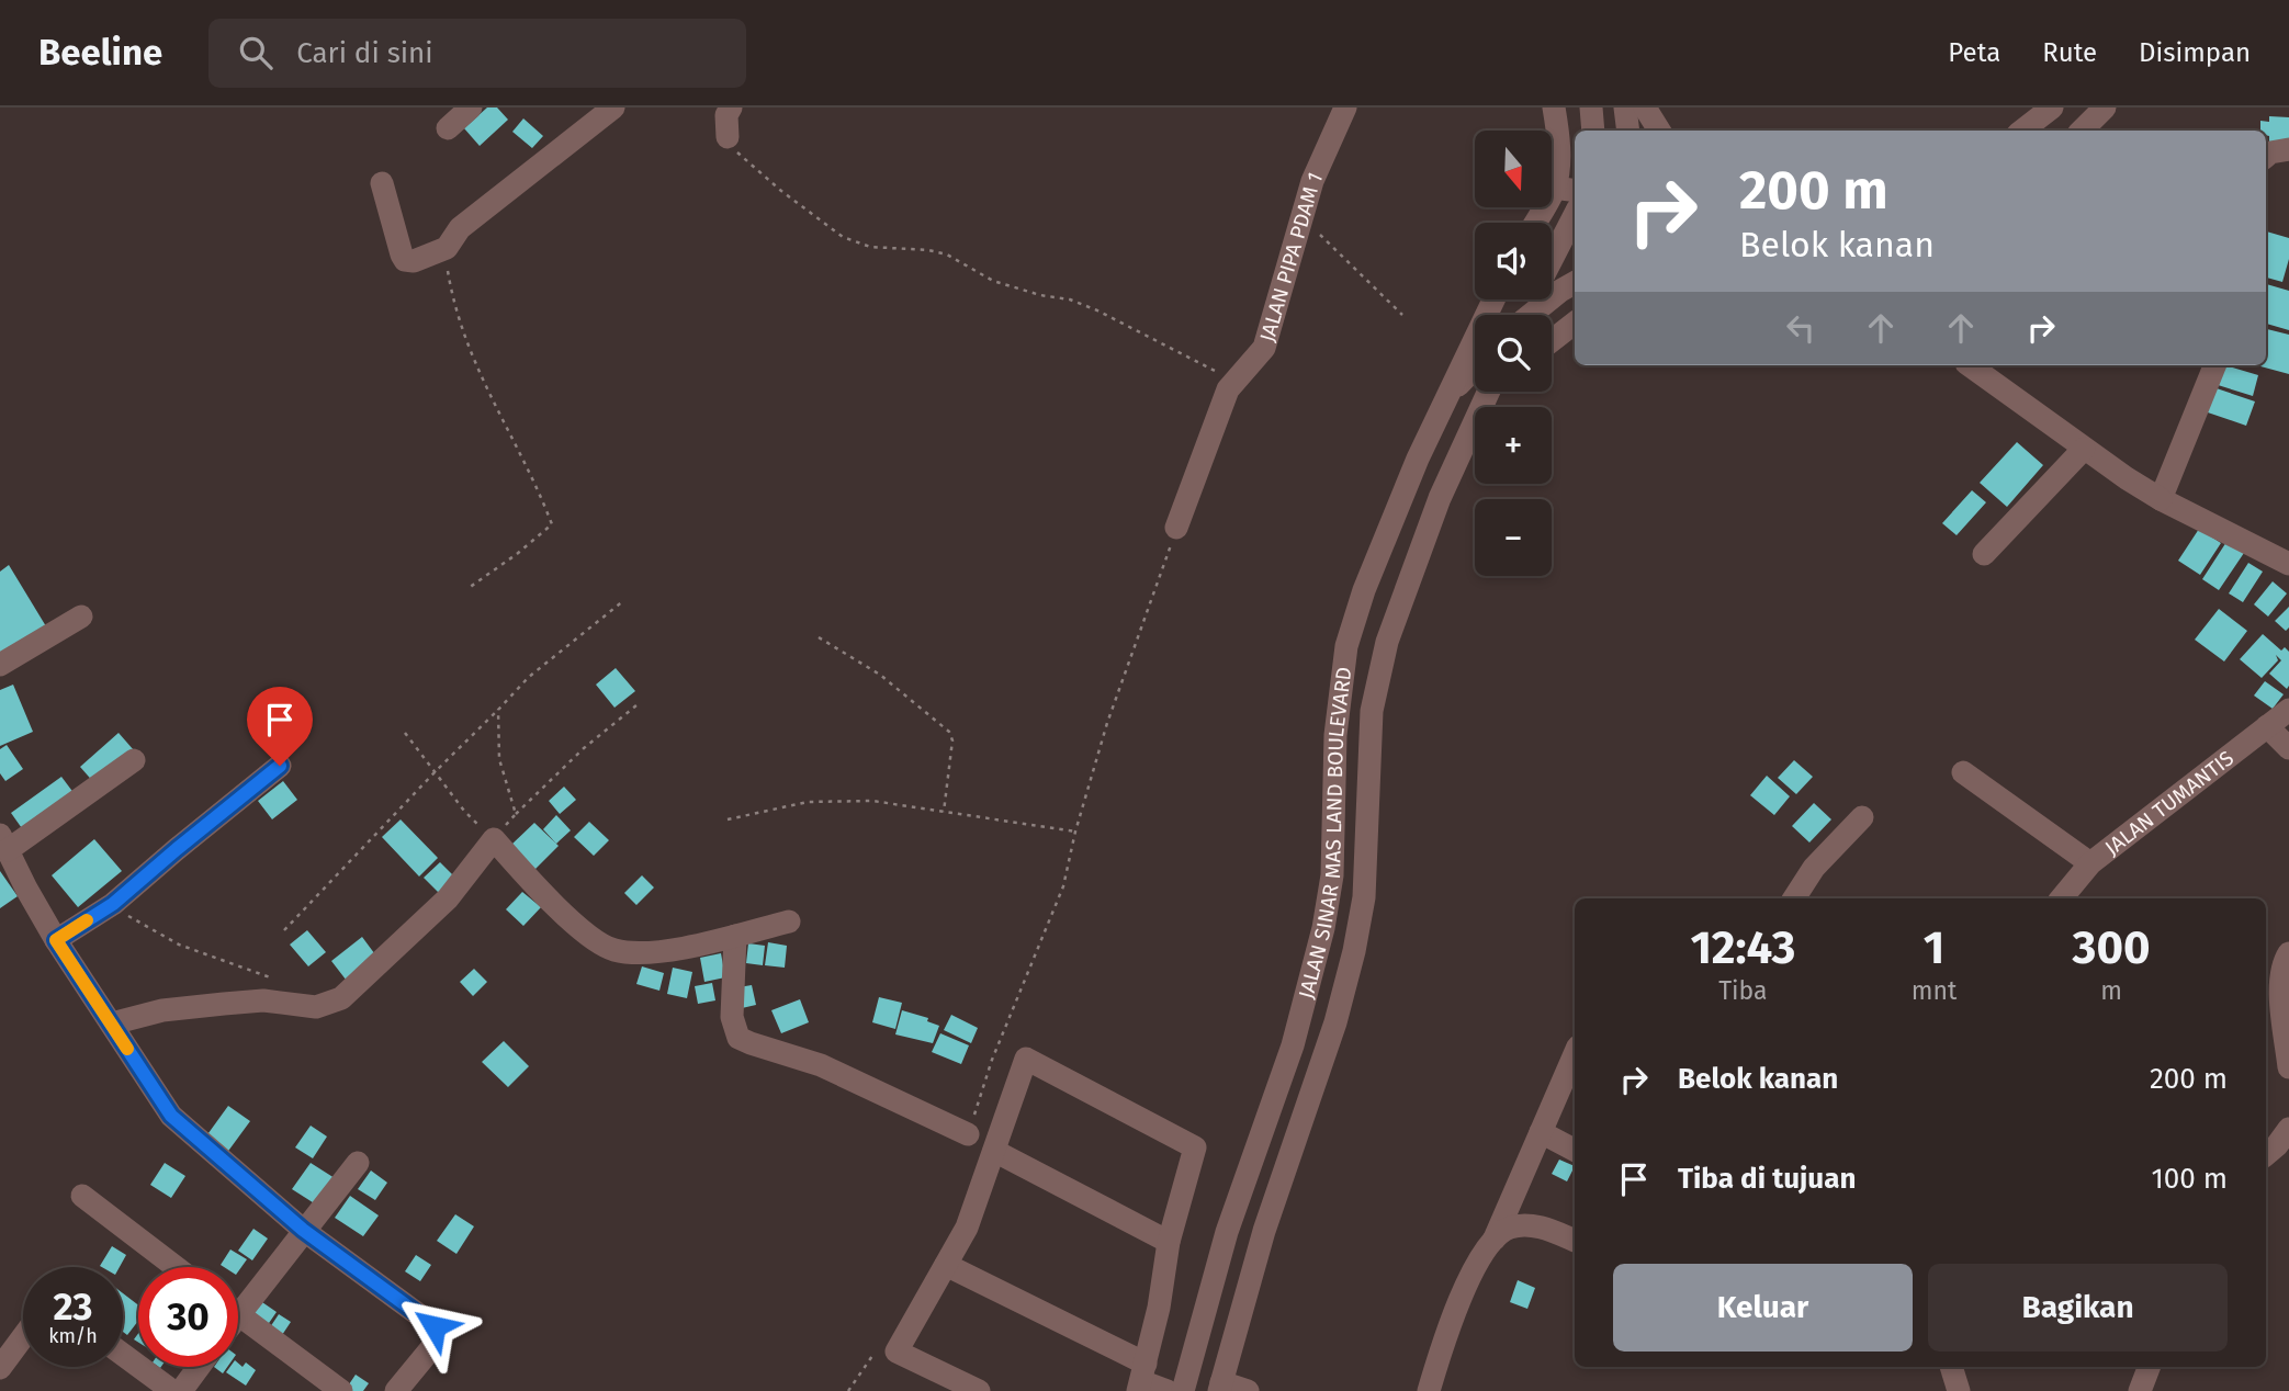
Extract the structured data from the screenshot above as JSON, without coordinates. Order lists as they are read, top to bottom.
{
  "streets": {
    "street": ["JALAN PIPA PDAM 1", "JALAN TUMANTIS", "JALAN SINAR MAS LAND BOULEVARD"]
  },
  "north": "bottom",
  "page": {
    "header": "Beeline",
    "search": "Cari di sini",
    "nav": ["Peta", "Rute", "Disimpan"],
    "map_buttons": ["+", "−"],
    "turn": ["200 m", "Belok kanan"],
    "eta": [
      "12:43",
      "Tiba",
      "1",
      "mnt",
      "300",
      "m"
    ],
    "list": [
      {
        "name": "Belok kanan",
        "value": "200 m"
      },
      {
        "name": "Tiba di tujuan",
        "value": "100 m"
      }
    ],
    "buttons": ["Keluar", "Bagikan"],
    "speed": "23 km/h",
    "limit": "30"
  }
}
